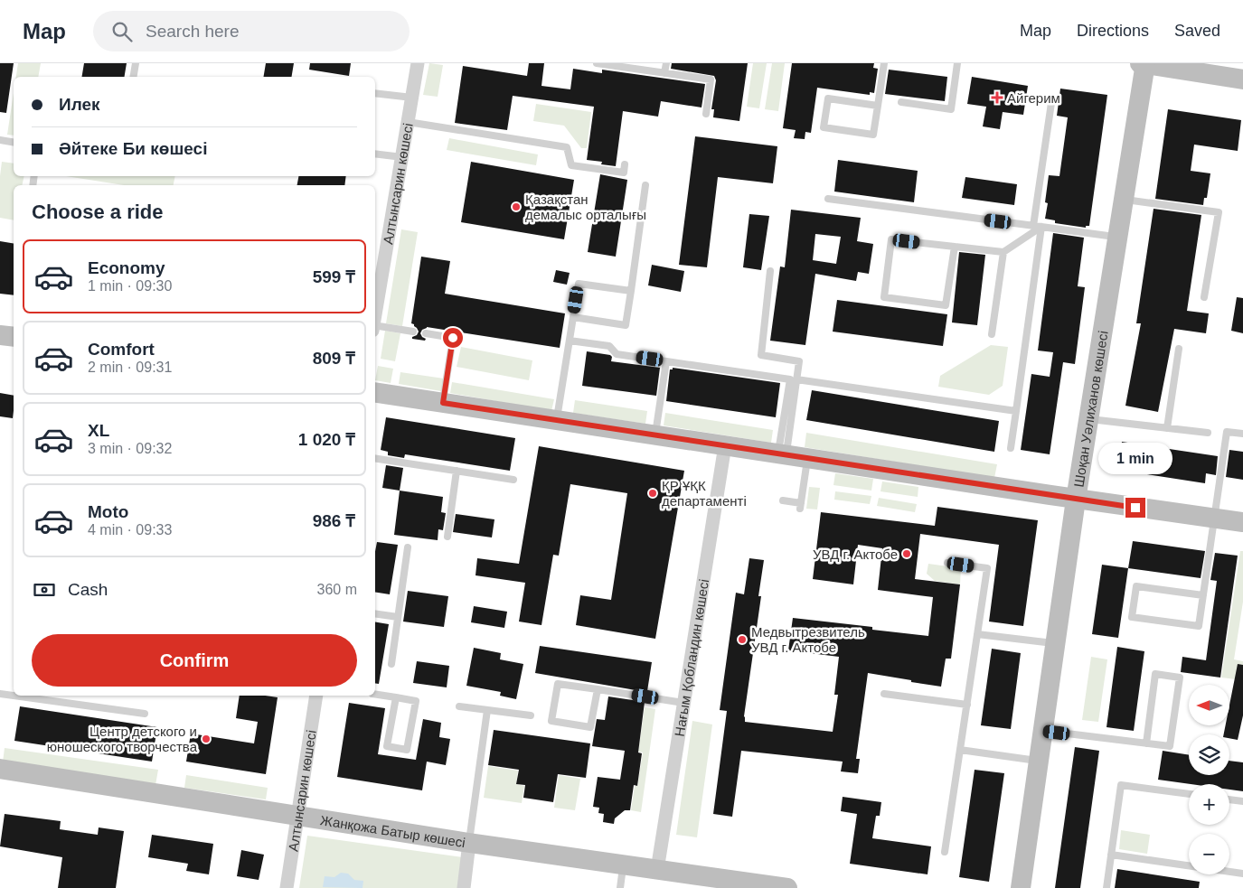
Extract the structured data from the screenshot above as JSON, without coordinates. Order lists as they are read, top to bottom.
{
  "streets": {
    "street": [
      "Алтынсарин көшесі",
      "Шоқан Уәлиханов көшесі",
      "Нағым Қобландин көшесі",
      "Жанқожа Батыр көшесі"
    ]
  },
  "crossings": [
    ["Алтынсарин көшесі", "Жанқожа Батыр көшесі"],
    ["Нағым Қобландин көшесі", "Жанқожа Батыр көшесі"]
  ],
  "places": {
    "health": ["Айгерим"],
    "other": [
      "Қазақстан демалыс орталығы",
      "ҚР ҰҚК департаменті",
      "УВД г. Актобе",
      "Медвытрезвитель УВД г. Актобе",
      "Центр детского и юношеского творчества"
    ]
  },
  "north": "left",
  "page": {
    "header": "Map",
    "search": "Search here",
    "nav": ["Map", "Directions", "Saved"],
    "banner": ["Илек", "Әйтеке Би көшесі"],
    "heading": "Choose a ride",
    "list": [
      {
        "name": "Economy",
        "note": "1 min · 09:30",
        "value": "599 ₸"
      },
      {
        "name": "Comfort",
        "note": "2 min · 09:31",
        "value": "809 ₸"
      },
      {
        "name": "XL",
        "note": "3 min · 09:32",
        "value": "1 020 ₸"
      },
      {
        "name": "Moto",
        "note": "4 min · 09:33",
        "value": "986 ₸"
      }
    ],
    "bubble": "1 min",
    "pay": ["Cash", "360 m"],
    "buttons": "Confirm",
    "map_buttons": ["+", "−"]
  }
}
